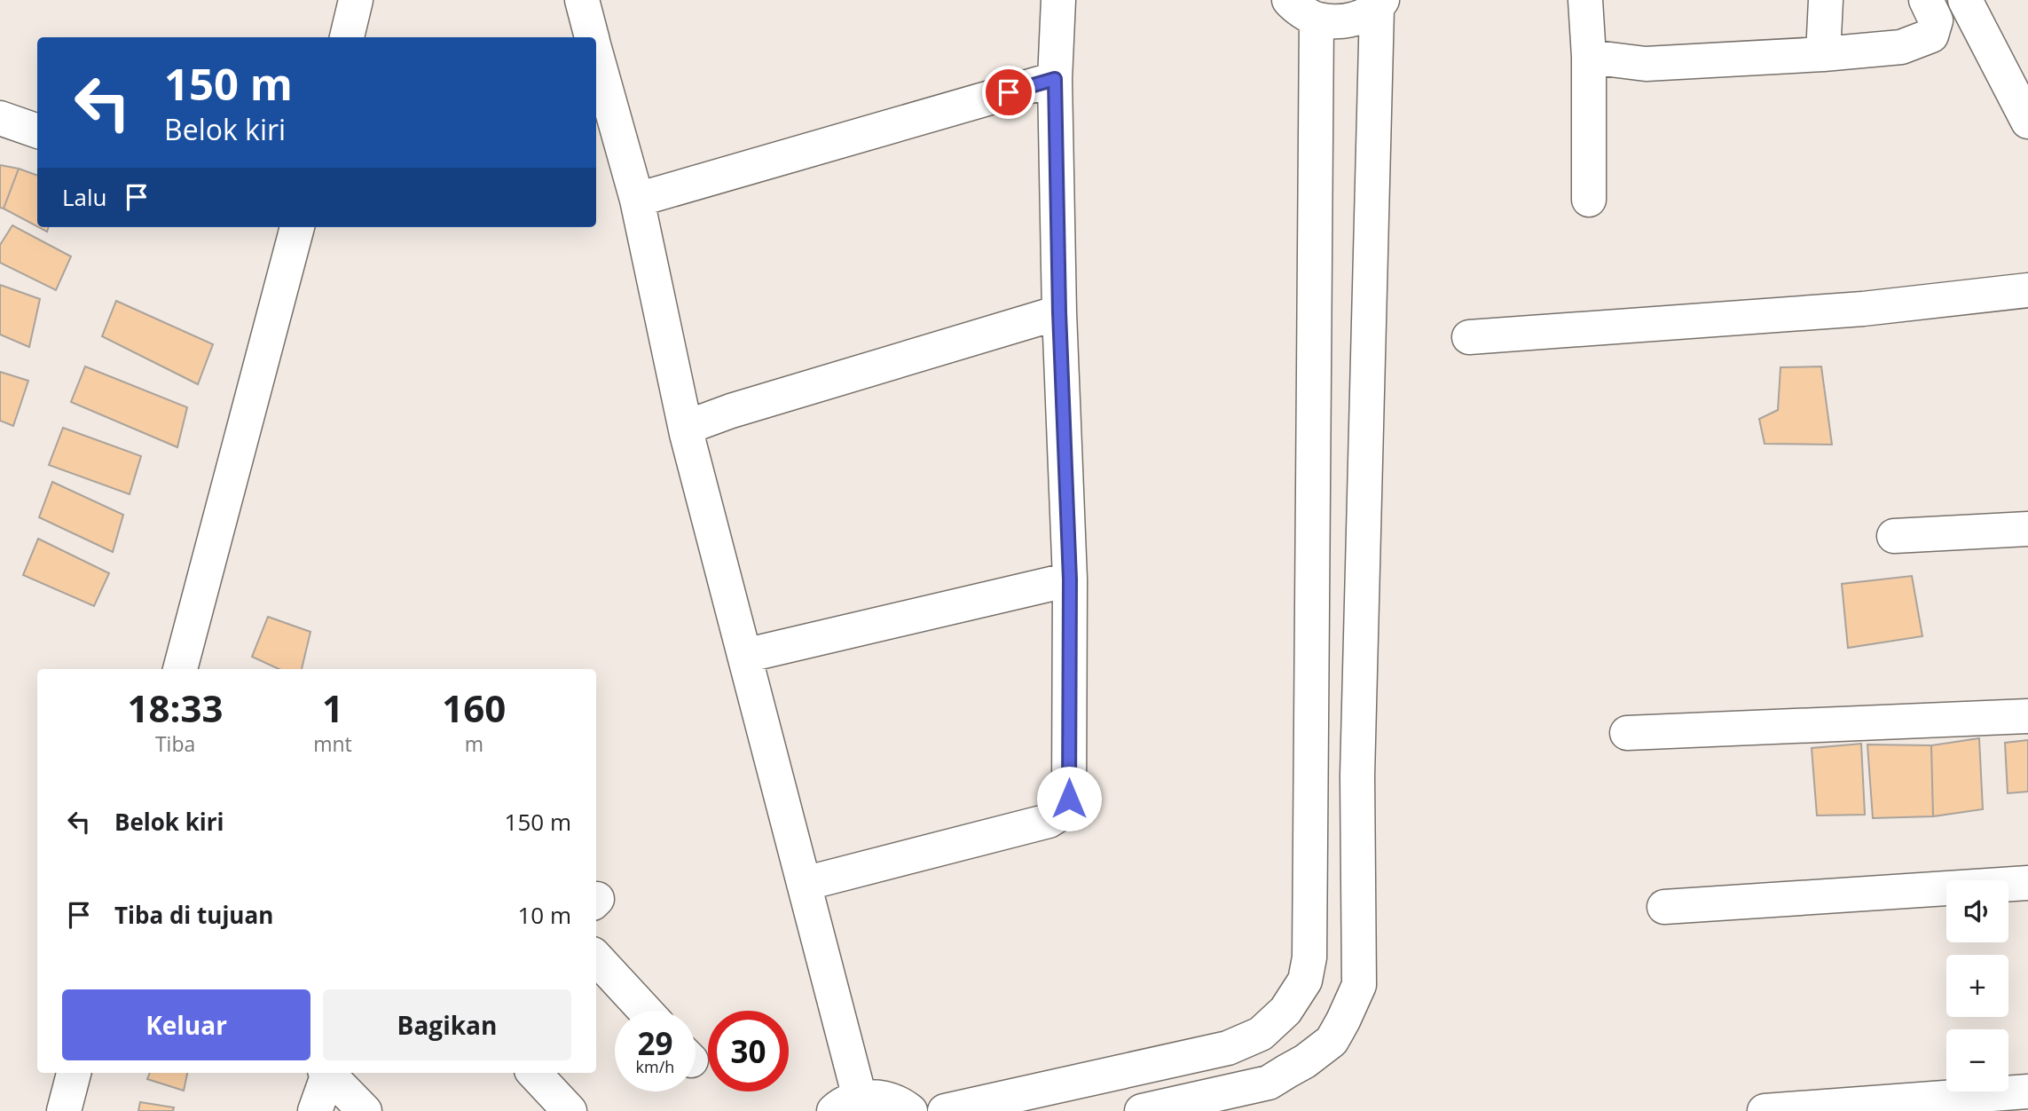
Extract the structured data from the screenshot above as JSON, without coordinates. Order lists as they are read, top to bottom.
{
  "page": {
    "turn": ["150 m", "Belok kiri"],
    "then": "Lalu",
    "eta": [
      "18:33",
      "Tiba",
      "1",
      "mnt",
      "160",
      "m"
    ],
    "list": [
      {
        "name": "Belok kiri",
        "value": "150 m"
      },
      {
        "name": "Tiba di tujuan",
        "value": "10 m"
      }
    ],
    "map_buttons": ["+", "−"],
    "buttons": ["Keluar", "Bagikan"],
    "speed": "29 km/h",
    "limit": "30"
  }
}
